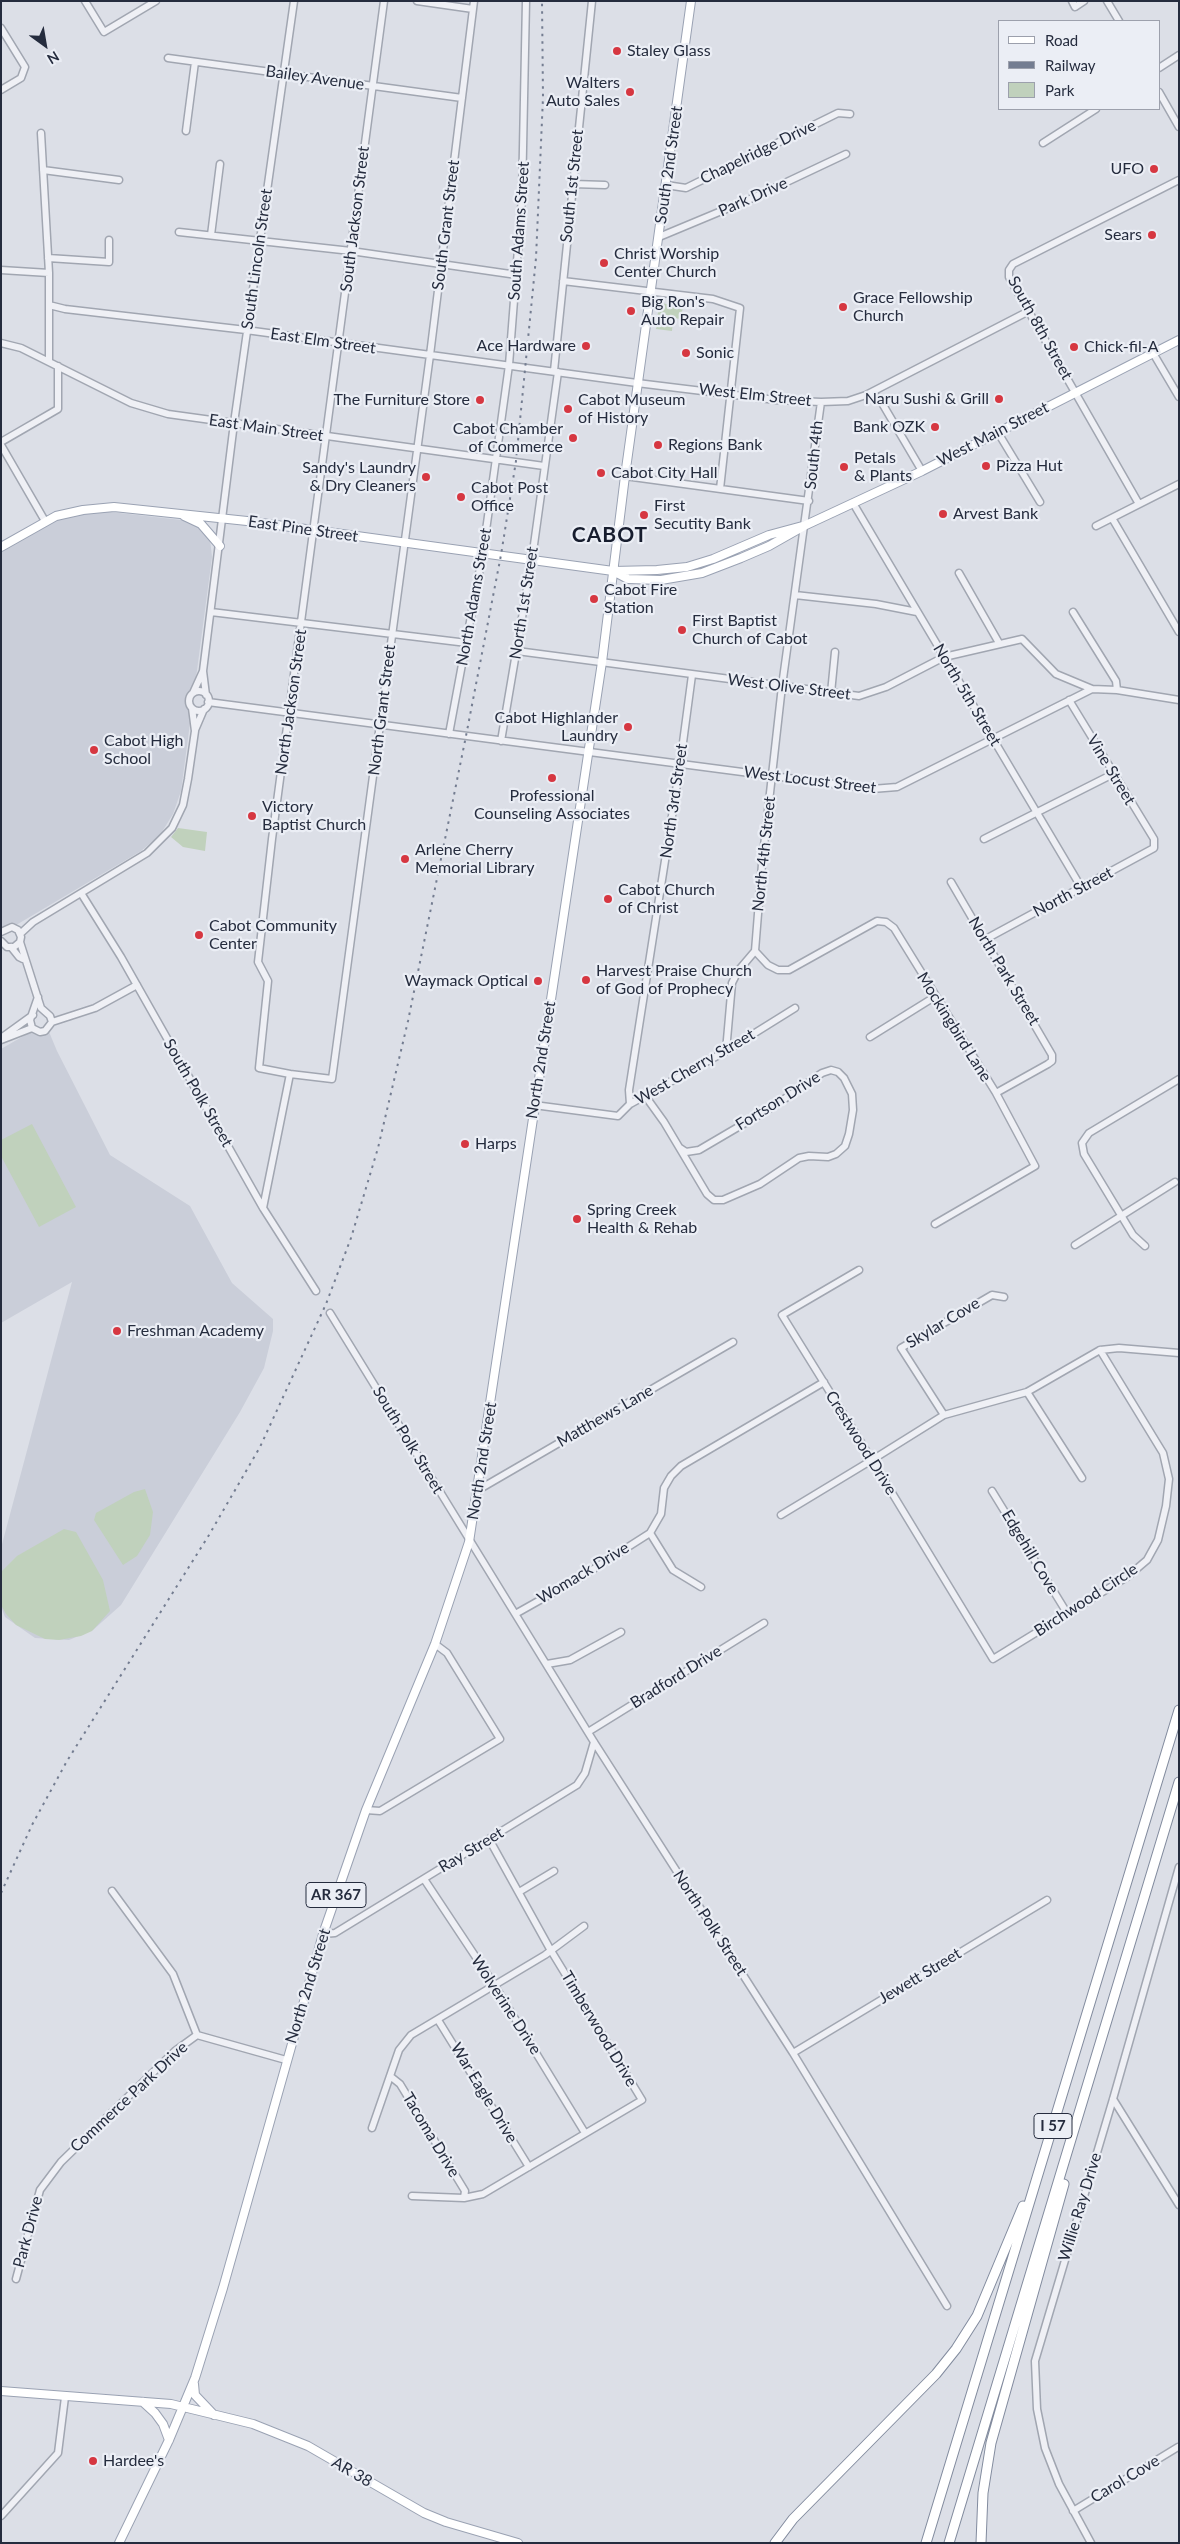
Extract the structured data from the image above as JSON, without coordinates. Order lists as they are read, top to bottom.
{
  "streets": {
    "highway": ["I 57"],
    "main road": [
      "South 2nd Street",
      "West Main Street",
      "East Pine Street",
      "North 2nd Street",
      "AR 367",
      "AR 38"
    ],
    "street": [
      "Bailey Avenue",
      "Chapelridge Drive",
      "South 1st Street",
      "Park Drive",
      "South Jackson Street",
      "South Grant Street",
      "South Adams Street",
      "South Lincoln Street",
      "South 8th Street",
      "East Elm Street",
      "West Elm Street",
      "East Main Street",
      "South 4th",
      "North Adams Street",
      "North 1st Street",
      "West Olive Street",
      "North 5th Street",
      "North Jackson Street",
      "North Grant Street",
      "Vine Street",
      "West Locust Street",
      "North 3rd Street",
      "North 4th Street",
      "North Street",
      "North Park Street",
      "Mockingbird Lane",
      "West Cherry Street",
      "South Polk Street",
      "Fortson Drive",
      "Skylar Cove",
      "Matthews Lane",
      "Crestwood Drive",
      "Edgehill Cove",
      "Womack Drive",
      "Birchwood Circle",
      "Bradford Drive",
      "Ray Street",
      "North Polk Street",
      "Jewett Street",
      "Wolverine Drive",
      "Timberwood Drive",
      "War Eagle Drive",
      "Commerce Park Drive",
      "Tacoma Drive",
      "Willie Ray Drive",
      "Carol Cove"
    ]
  },
  "crossings": [
    ["Bailey Avenue", "South Jackson Street"],
    ["Bailey Avenue", "South Grant Street"],
    ["Bailey Avenue", "South Lincoln Street"],
    ["Chapelridge Drive", "South 2nd Street"],
    ["South 2nd Street", "Park Drive"],
    ["South 2nd Street", "West Elm Street"],
    ["South 2nd Street", "North 2nd Street"],
    ["South 1st Street", "West Elm Street"],
    ["South 1st Street", "East Main Street"],
    ["South 1st Street", "North 1st Street"],
    ["Park Drive", "Commerce Park Drive"],
    ["South Jackson Street", "East Elm Street"],
    ["South Jackson Street", "East Main Street"],
    ["South Jackson Street", "North Jackson Street"],
    ["South Grant Street", "East Elm Street"],
    ["South Grant Street", "East Main Street"],
    ["South Grant Street", "North Grant Street"],
    ["South Adams Street", "East Elm Street"],
    ["South Adams Street", "West Elm Street"],
    ["South Adams Street", "East Main Street"],
    ["South Adams Street", "North Adams Street"],
    ["South Lincoln Street", "East Elm Street"],
    ["South Lincoln Street", "East Main Street"],
    ["South Lincoln Street", "East Pine Street"],
    ["South 8th Street", "West Elm Street"],
    ["South 8th Street", "West Main Street"],
    ["East Elm Street", "West Elm Street"],
    ["West Elm Street", "South 4th"],
    ["East Main Street", "North Adams Street"],
    ["East Main Street", "North 1st Street"],
    ["East Main Street", "North Jackson Street"],
    ["East Main Street", "North Grant Street"],
    ["West Main Street", "East Pine Street"],
    ["West Main Street", "North 5th Street"],
    ["West Main Street", "North 4th Street"],
    ["West Main Street", "North 2nd Street"],
    ["South 4th", "North 4th Street"],
    ["East Pine Street", "North Adams Street"],
    ["East Pine Street", "North 1st Street"],
    ["East Pine Street", "North Jackson Street"],
    ["East Pine Street", "North Grant Street"],
    ["East Pine Street", "North 2nd Street"],
    ["North Adams Street", "West Locust Street"],
    ["North 1st Street", "West Olive Street"],
    ["North 1st Street", "West Locust Street"],
    ["West Olive Street", "North 5th Street"],
    ["West Olive Street", "West Locust Street"],
    ["West Olive Street", "North 3rd Street"],
    ["West Olive Street", "North 4th Street"],
    ["West Olive Street", "North 2nd Street"],
    ["North 5th Street", "West Locust Street"],
    ["North 5th Street", "North Street"],
    ["North Jackson Street", "North Grant Street"],
    ["North Jackson Street", "West Locust Street"],
    ["North Grant Street", "West Locust Street"],
    ["Vine Street", "West Locust Street"],
    ["Vine Street", "North Street"],
    ["West Locust Street", "North 3rd Street"],
    ["West Locust Street", "North 4th Street"],
    ["West Locust Street", "North 2nd Street"],
    ["North 3rd Street", "West Cherry Street"],
    ["North 4th Street", "Mockingbird Lane"],
    ["North Street", "North Park Street"],
    ["North Park Street", "Mockingbird Lane"],
    ["North 2nd Street", "West Cherry Street"],
    ["North 2nd Street", "South Polk Street"],
    ["North 2nd Street", "Matthews Lane"],
    ["North 2nd Street", "Ray Street"],
    ["North 2nd Street", "AR 367"],
    ["North 2nd Street", "North Polk Street"],
    ["North 2nd Street", "Commerce Park Drive"],
    ["North 2nd Street", "AR 38"],
    ["West Cherry Street", "Fortson Drive"],
    ["South Polk Street", "North Polk Street"],
    ["Crestwood Drive", "Womack Drive"],
    ["Crestwood Drive", "Birchwood Circle"],
    ["Edgehill Cove", "Birchwood Circle"],
    ["Womack Drive", "North Polk Street"],
    ["Bradford Drive", "North Polk Street"],
    ["Ray Street", "North Polk Street"],
    ["Ray Street", "Wolverine Drive"],
    ["Ray Street", "Timberwood Drive"],
    ["AR 367", "AR 38"],
    ["North Polk Street", "Jewett Street"],
    ["Wolverine Drive", "Timberwood Drive"],
    ["Timberwood Drive", "War Eagle Drive"],
    ["Timberwood Drive", "Tacoma Drive"],
    ["Willie Ray Drive", "Carol Cove"]
  ],
  "districts": ["CABOT"],
  "places": [
    "Staley Glass",
    "Walters Auto Sales",
    "UFO",
    "Sears",
    "Christ Worship Center Church",
    "Grace Fellowship Church",
    "Big Ron's Auto Repair",
    "Ace Hardware",
    "Chick-fil-A",
    "Sonic",
    "Naru Sushi & Grill",
    "The Furniture Store",
    "Cabot Museum of History",
    "Bank OZK",
    "Cabot Chamber of Commerce",
    "Regions Bank",
    "Pizza Hut",
    "Petals & Plants",
    "Cabot City Hall",
    "Sandy's Laundry & Dry Cleaners",
    "Cabot Post Office",
    "Arvest Bank",
    "First Secutity Bank",
    "Cabot Fire Station",
    "First Baptist Church of Cabot",
    "Cabot Highlander Laundry",
    "Cabot High School",
    "Professional Counseling Associates",
    "Victory Baptist Church",
    "Arlene Cherry Memorial Library",
    "Cabot Church of Christ",
    "Cabot Community Center",
    "Harvest Praise Church of God of Prophecy",
    "Waymack Optical",
    "Harps",
    "Spring Creek Health & Rehab",
    "Freshman Academy",
    "Hardee's"
  ],
  "legend": ["Road", "Railway", "Park"],
  "north": "bottom right"
}
